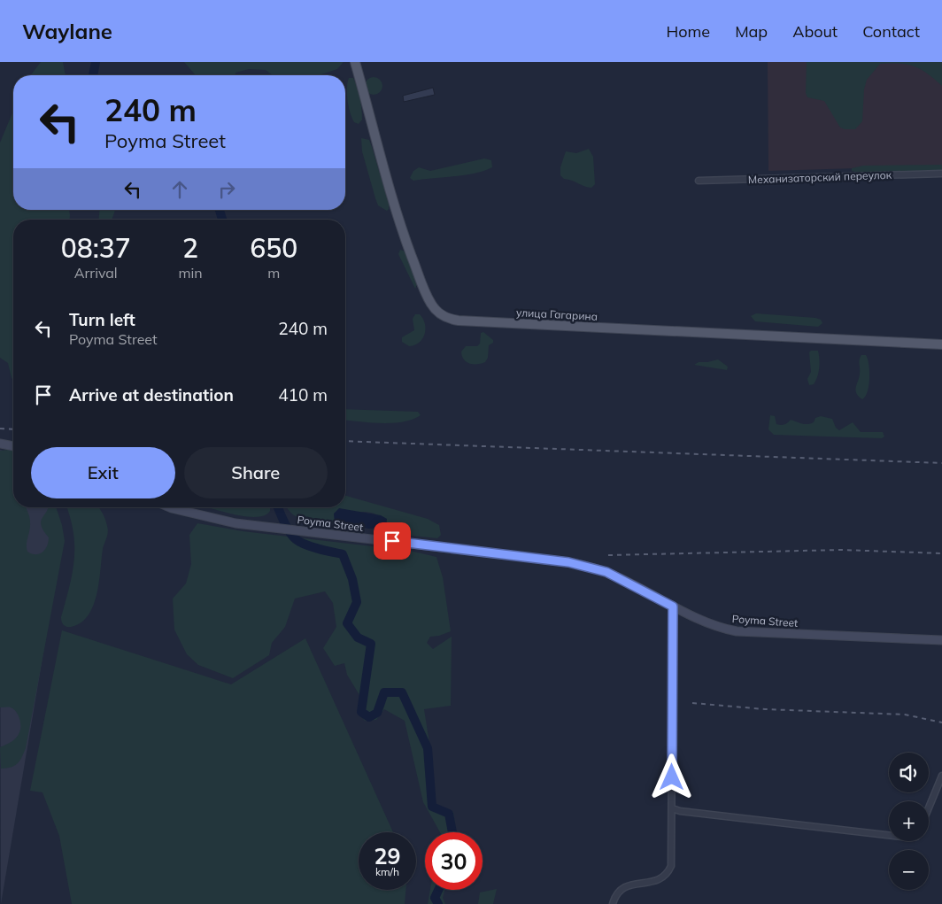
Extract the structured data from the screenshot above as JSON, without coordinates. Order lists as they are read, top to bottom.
{
  "streets": {
    "main road": ["улица Гагарина", "Poyma Street"],
    "street": ["Механизаторский переулок"]
  },
  "page": {
    "header": "Waylane",
    "nav": [
      "Home",
      "Map",
      "About",
      "Contact"
    ],
    "turn": ["240 m", "Poyma Street"],
    "eta": [
      "08:37",
      "Arrival",
      "2",
      "min",
      "650",
      "m"
    ],
    "list": [
      {
        "name": "Turn left",
        "note": "Poyma Street",
        "value": "240 m"
      },
      {
        "name": "Arrive at destination",
        "value": "410 m"
      }
    ],
    "buttons": ["Exit", "Share"],
    "map_buttons": ["+", "−"],
    "speed": "29 km/h",
    "limit": "30"
  }
}
